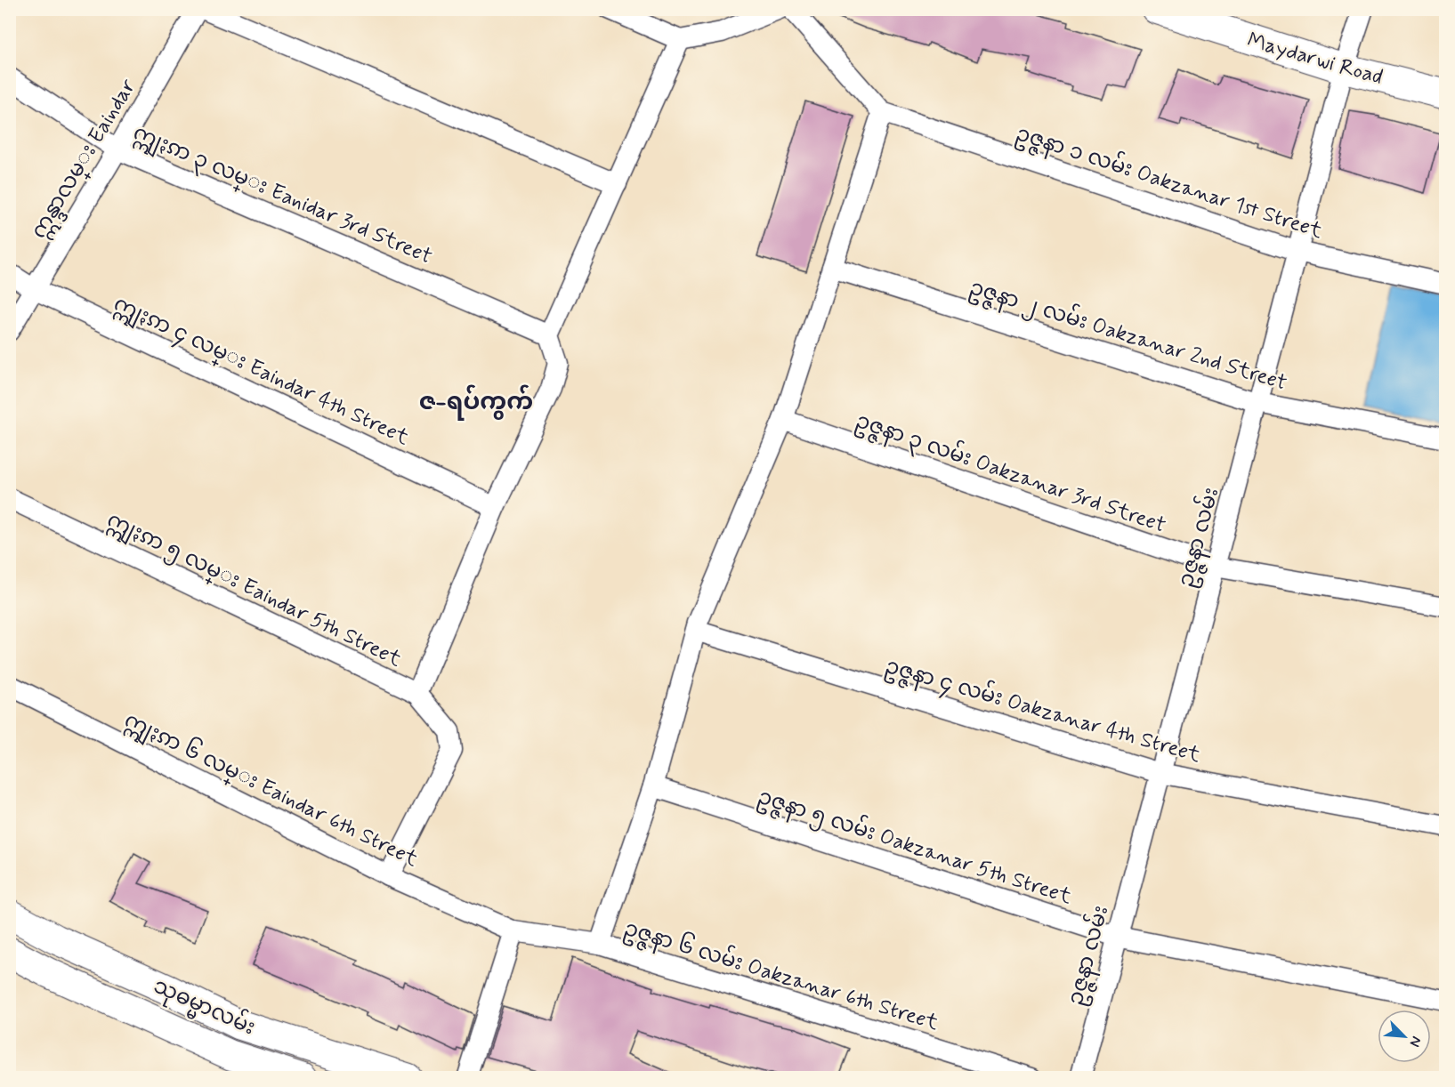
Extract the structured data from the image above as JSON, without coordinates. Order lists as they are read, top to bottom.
{
  "streets": {
    "main road": ["Maydarwi Road", "သုဓမ္မာလမ်း"],
    "street": [
      "ဣန္ဒာလမ္း Eaindar",
      "ဥဇ္ဇနာ ၁ လမ်း Oakzanar 1st Street",
      "ဣျႏၵာ ၃ လမ္း Eanidar 3rd Street",
      "ဥဇ္ဇနာ ၂ လမ်း Oakzanar 2nd Street",
      "ဣျႏၵာ ၄ လမ္း Eaindar 4th Street",
      "ဥဇ္ဇနာ ၃ လမ်း Oakzanar 3rd Street",
      "ဥဇ္ဇနာ လမ်း",
      "ဣျႏၵာ ၅ လမ္း Eaindar 5th Street",
      "ဥဇ္ဇနာ ၄ လမ်း Oakzanar 4th Street",
      "ဣျႏၵာ ၆ လမ္း Eaindar 6th Street",
      "ဥဇ္ဇနာ ၅ လမ်း Oakzanar 5th Street",
      "ဥဇ္ဇနာ ၆ လမ်း Oakzanar 6th Street"
    ]
  },
  "crossings": [
    ["Maydarwi Road", "ဥဇ္ဇနာ လမ်း"],
    ["ဣန္ဒာလမ္း Eaindar", "ဣျႏၵာ ၃ လမ္း Eanidar 3rd Street"],
    ["ဣန္ဒာလမ္း Eaindar", "ဣျႏၵာ ၄ လမ္း Eaindar 4th Street"],
    ["ဥဇ္ဇနာ ၁ လမ်း Oakzanar 1st Street", "ဥဇ္ဇနာ လမ်း"],
    ["ဥဇ္ဇနာ ၂ လမ်း Oakzanar 2nd Street", "ဥဇ္ဇနာ လမ်း"],
    ["ဥဇ္ဇနာ ၃ လမ်း Oakzanar 3rd Street", "ဥဇ္ဇနာ လမ်း"],
    ["ဥဇ္ဇနာ လမ်း", "ဥဇ္ဇနာ ၄ လမ်း Oakzanar 4th Street"],
    ["ဥဇ္ဇနာ လမ်း", "ဥဇ္ဇနာ ၅ လမ်း Oakzanar 5th Street"],
    ["ဣျႏၵာ ၅ လမ္း Eaindar 5th Street", "ဣျႏၵာ ၆ လမ္း Eaindar 6th Street"],
    ["ဣျႏၵာ ၆ လမ္း Eaindar 6th Street", "ဥဇ္ဇနာ ၆ လမ်း Oakzanar 6th Street"]
  ],
  "districts": ["ဇ-ရပ်ကွက်"],
  "north": "bottom right"
}
